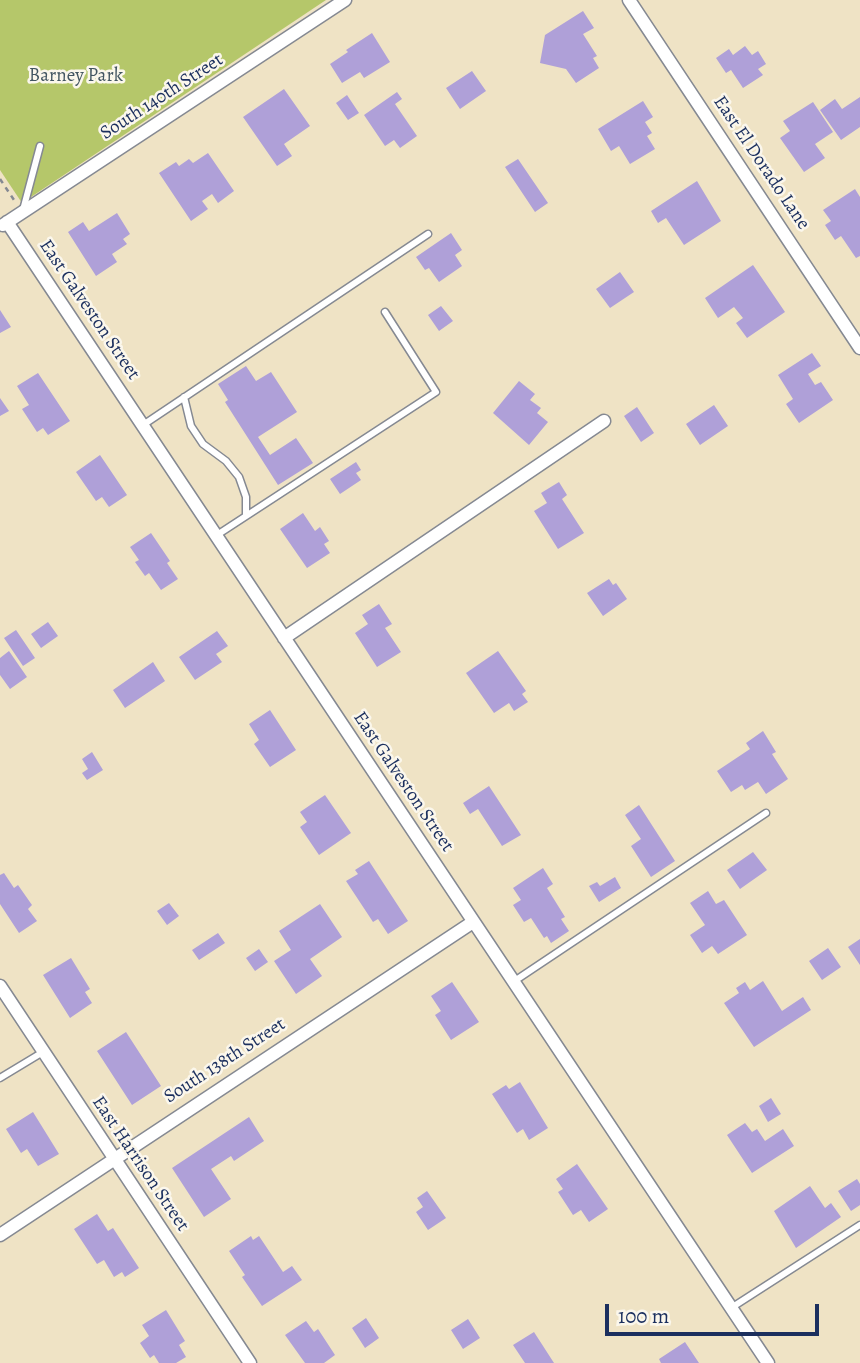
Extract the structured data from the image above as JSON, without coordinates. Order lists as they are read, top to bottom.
{
  "streets": {
    "street": [
      "South 140th Street",
      "East El Dorado Lane",
      "East Galveston Street",
      "South 138th Street",
      "East Harrison Street"
    ]
  },
  "crossings": [
    ["South 140th Street", "East Galveston Street"],
    ["East Galveston Street", "South 138th Street"],
    ["South 138th Street", "East Harrison Street"]
  ],
  "parks": ["Barney Park"],
  "scale_bar": "100 m"
}
